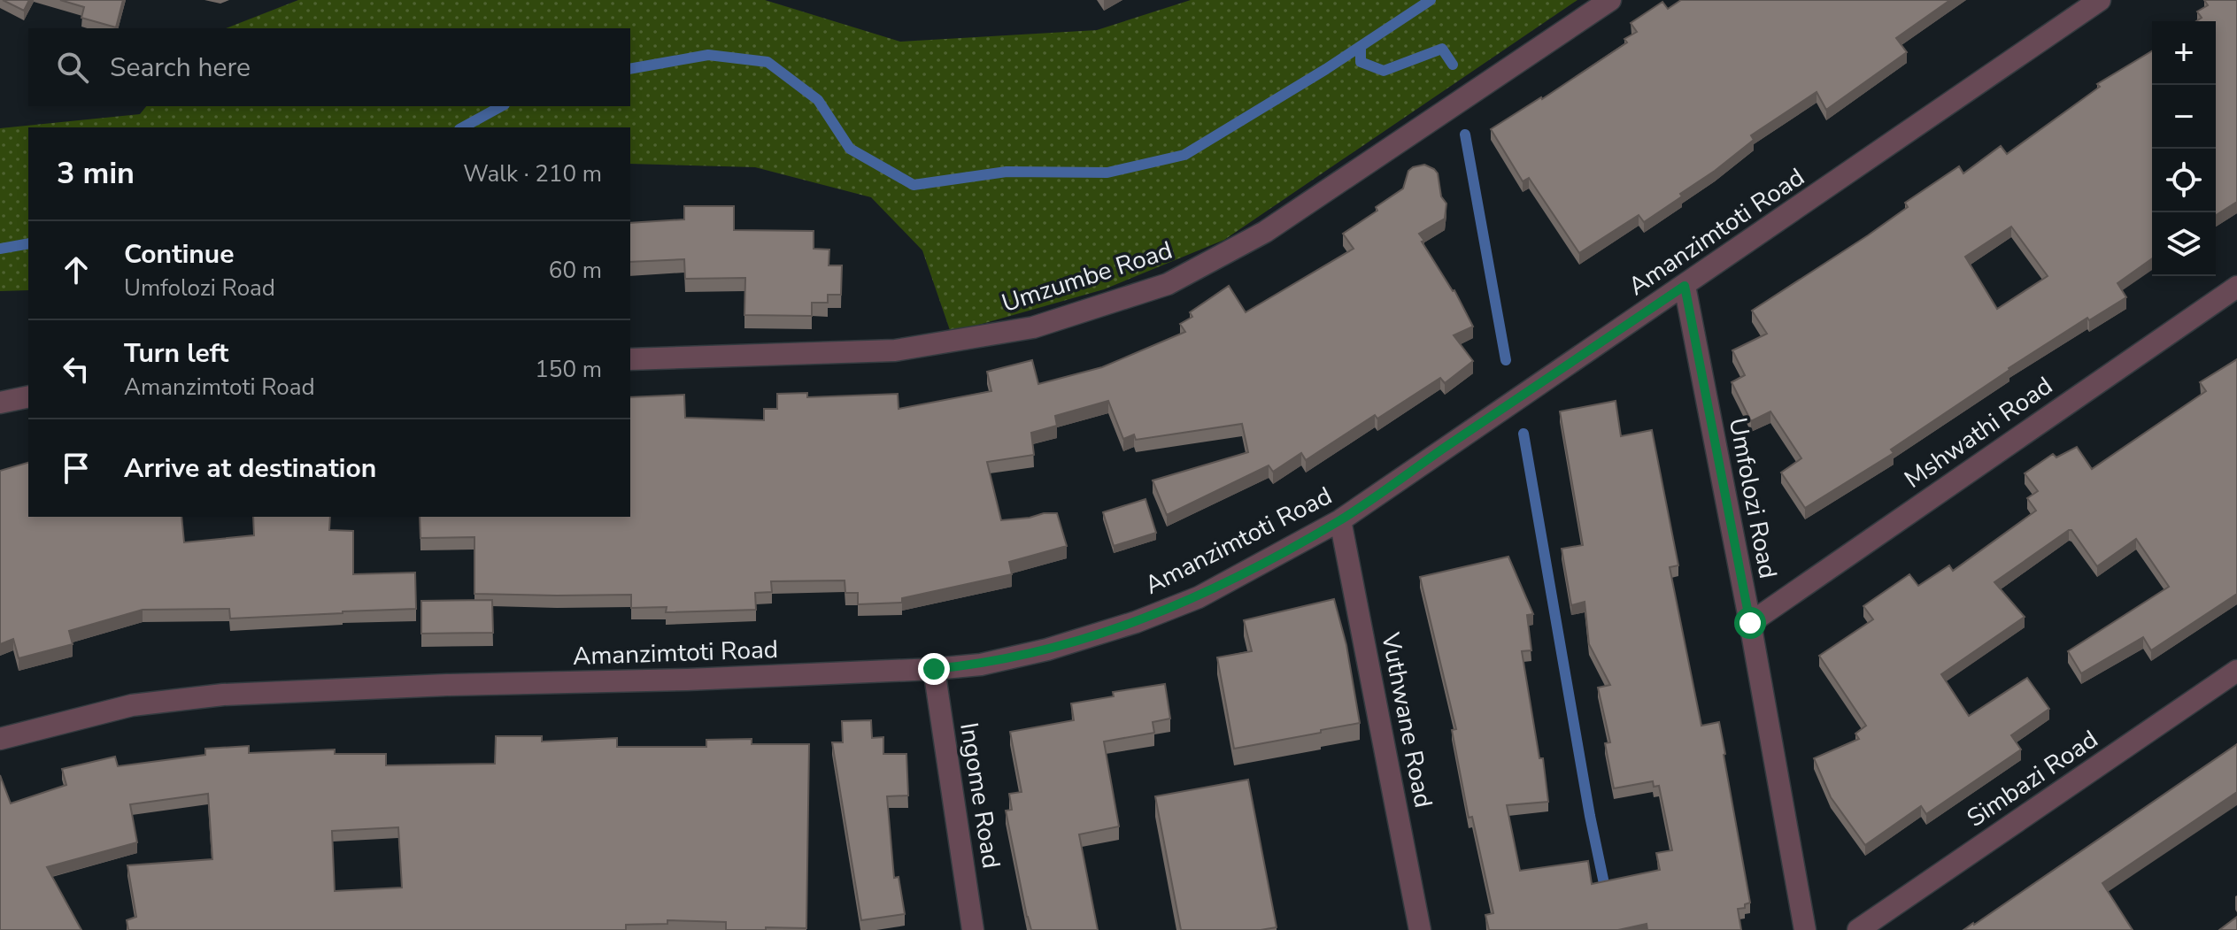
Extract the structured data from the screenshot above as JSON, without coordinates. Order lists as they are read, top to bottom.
{
  "streets": {
    "street": [
      "Amanzimtoti Road",
      "Umzumbe Road",
      "Mshwathi Road",
      "Umfolozi Road",
      "Vuthwane Road",
      "Simbazi Road",
      "Ingome Road"
    ]
  },
  "crossings": [
    ["Amanzimtoti Road", "Umfolozi Road"],
    ["Amanzimtoti Road", "Vuthwane Road"],
    ["Amanzimtoti Road", "Ingome Road"],
    ["Mshwathi Road", "Umfolozi Road"]
  ],
  "page": {
    "map_buttons": ["+", "−"],
    "search": "Search here",
    "heading": ["3 min", "Walk · 210 m"],
    "list": [
      ["Continue", "Umfolozi Road", "60 m"],
      ["Turn left", "Amanzimtoti Road", "150 m"],
      "Arrive at destination"
    ]
  }
}
